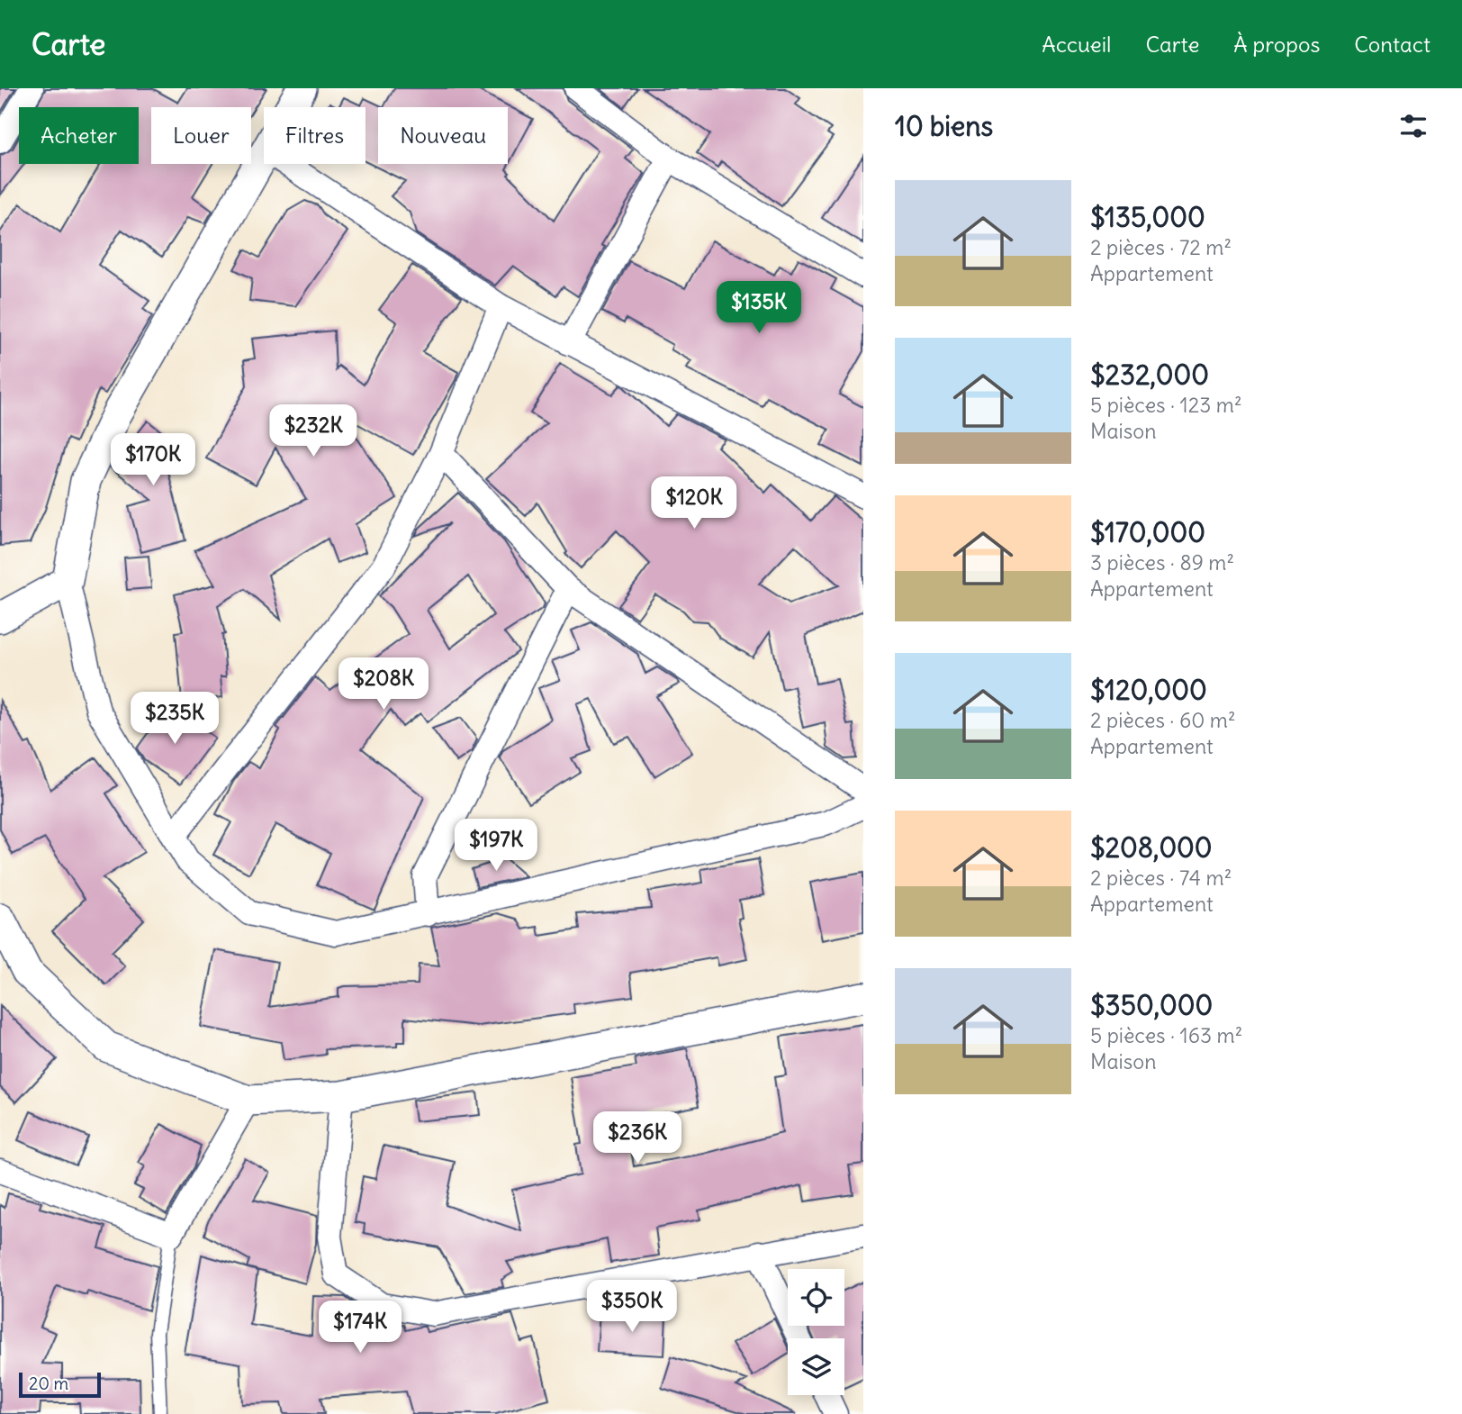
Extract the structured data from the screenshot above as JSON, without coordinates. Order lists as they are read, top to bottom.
{
  "scale_bar": "20 m",
  "page": {
    "header": "Carte",
    "nav": [
      "Accueil",
      "Carte",
      "À propos",
      "Contact"
    ],
    "heading": "10 biens",
    "chip": [
      "Acheter",
      "Louer",
      "Filtres",
      "Nouveau"
    ],
    "list": [
      {
        "name": "$135,000",
        "note": "2 pièces · 72 m² · Appartement"
      },
      {
        "name": "$232,000",
        "note": "5 pièces · 123 m² · Maison"
      },
      {
        "name": "$170,000",
        "note": "3 pièces · 89 m² · Appartement"
      },
      {
        "name": "$120,000",
        "note": "2 pièces · 60 m² · Appartement"
      },
      {
        "name": "$208,000",
        "note": "2 pièces · 74 m² · Appartement"
      },
      {
        "name": "$350,000",
        "note": "5 pièces · 163 m² · Maison"
      }
    ],
    "price": [
      "$135K",
      "$232K",
      "$170K",
      "$120K",
      "$208K",
      "$235K",
      "$197K",
      "$236K",
      "$350K",
      "$174K"
    ],
    "scale": "20 m"
  }
}
